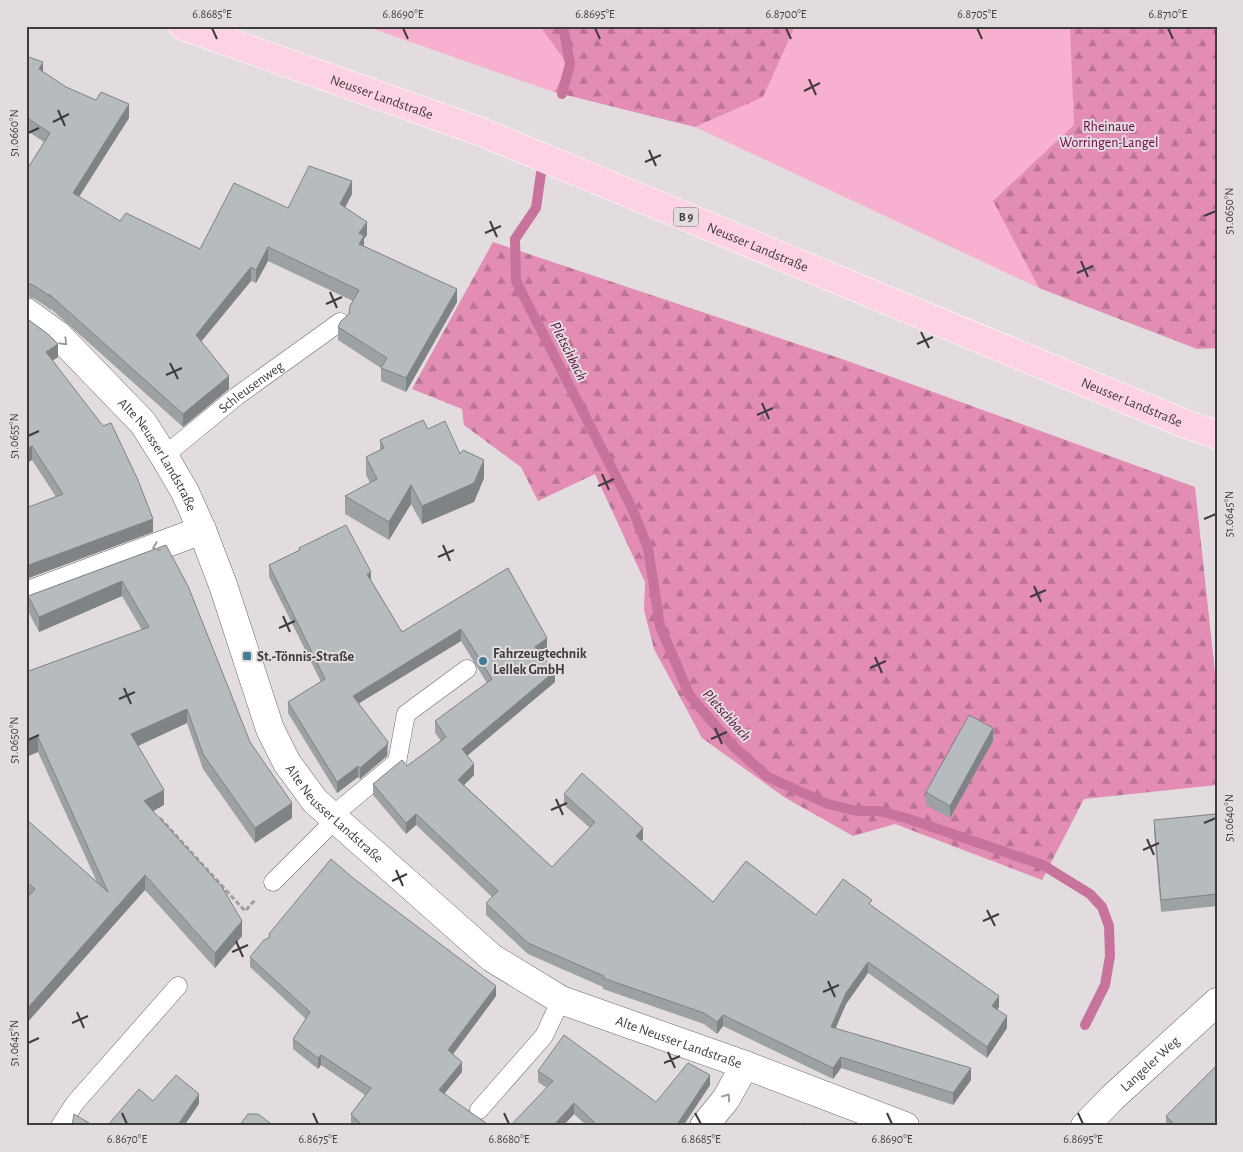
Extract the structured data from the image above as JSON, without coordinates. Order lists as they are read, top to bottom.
{
  "streets": {
    "main road": ["Neusser Landstraße", "B 9"],
    "street": ["Alte Neusser Landstraße", "Langeler Weg"],
    "lane": ["Schleusenweg"]
  },
  "crossings": [
    ["Schleusenweg", "Alte Neusser Landstraße"]
  ],
  "water": ["Pletschbach"],
  "parks": ["Rheinaue Worringen-Langel"],
  "places": {
    "transit": ["St.-Tönnis-Straße"],
    "other": ["Fahrzeugtechnik Lellek GmbH"]
  },
  "coordinates": [
    "6.8685°E",
    "6.8690°E",
    "6.8695°E",
    "6.8700°E",
    "6.8705°E",
    "6.8710°E",
    "51.0660°N",
    "51.0650°N",
    "51.0655°N",
    "51.0645°N",
    "51.0640°N",
    "6.8670°E",
    "6.8675°E",
    "6.8680°E"
  ]
}
